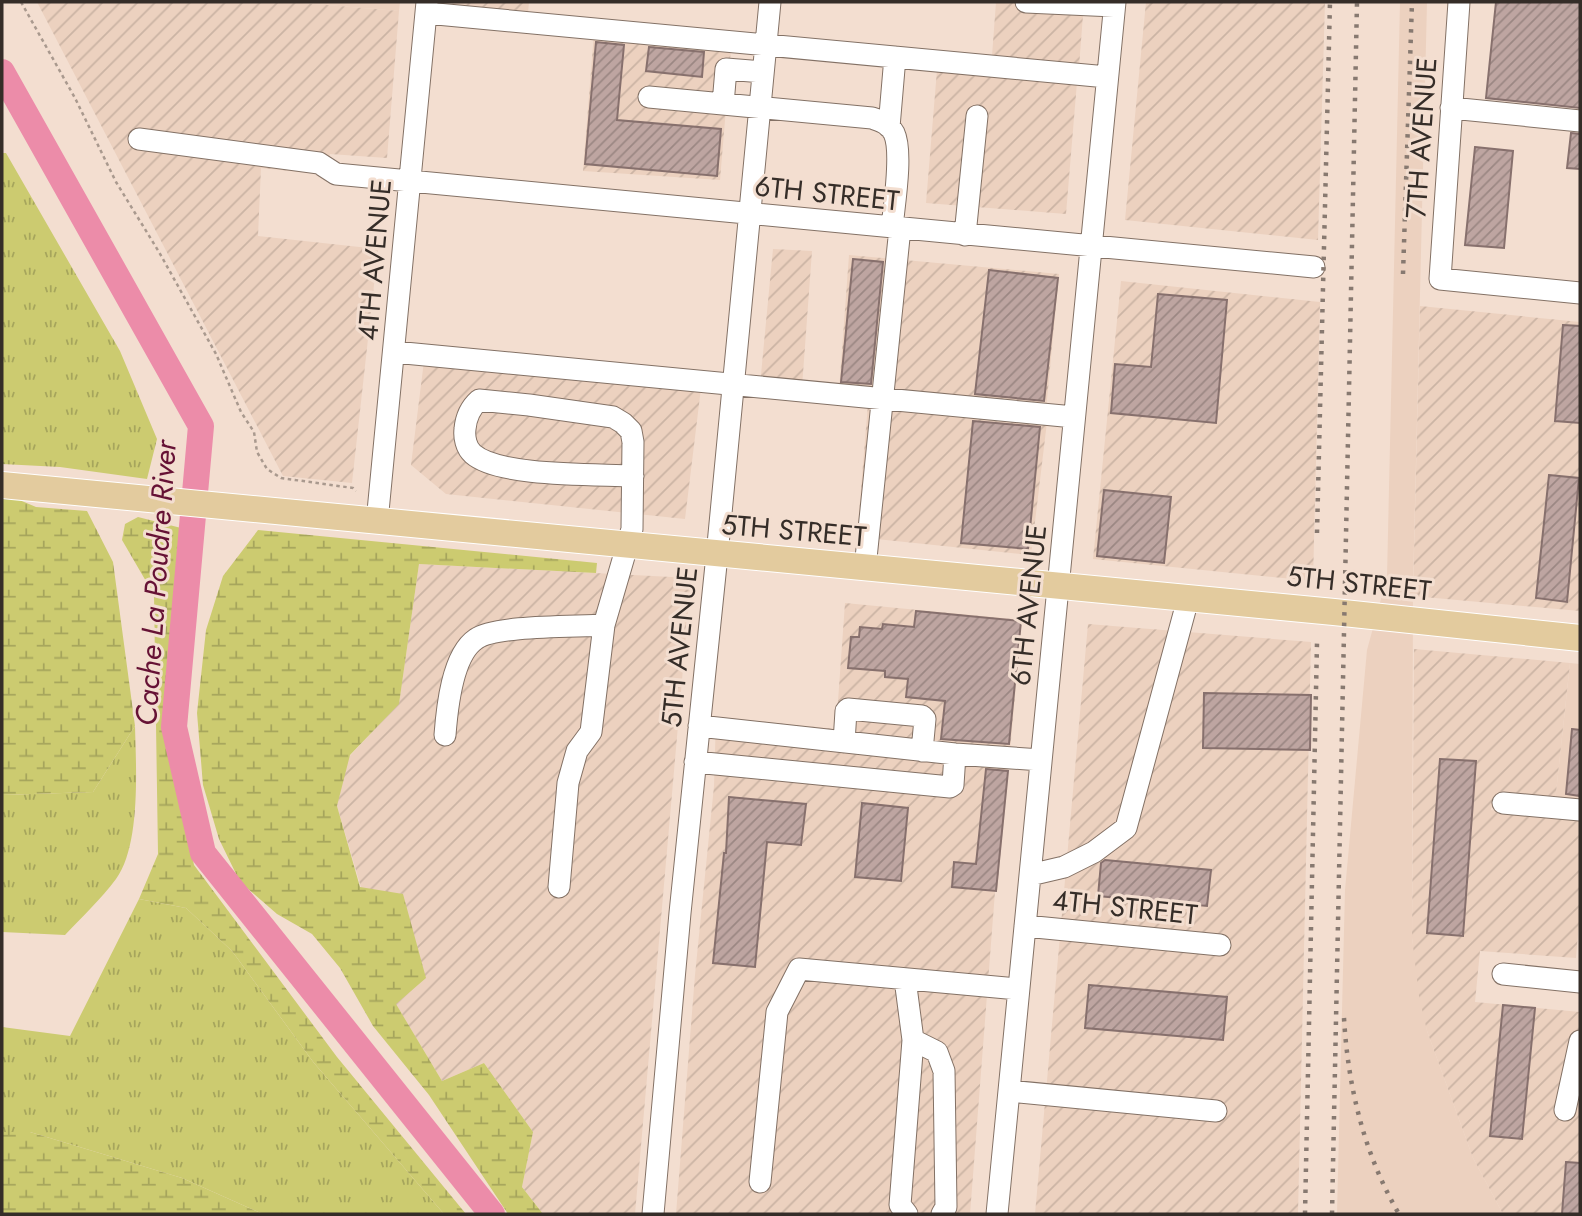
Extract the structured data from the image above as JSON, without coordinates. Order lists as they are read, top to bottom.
{
  "streets": {
    "main road": ["5TH STREET"],
    "street": [
      "7TH AVENUE",
      "6TH STREET",
      "4TH AVENUE",
      "6TH AVENUE",
      "5TH AVENUE",
      "4TH STREET"
    ]
  },
  "crossings": [
    ["6TH STREET", "4TH AVENUE"],
    ["6TH STREET", "6TH AVENUE"],
    ["6TH STREET", "5TH AVENUE"],
    ["4TH AVENUE", "5TH STREET"],
    ["5TH STREET", "6TH AVENUE"],
    ["5TH STREET", "5TH AVENUE"],
    ["6TH AVENUE", "4TH STREET"]
  ],
  "water": ["Cache La Poudre River"]
}
